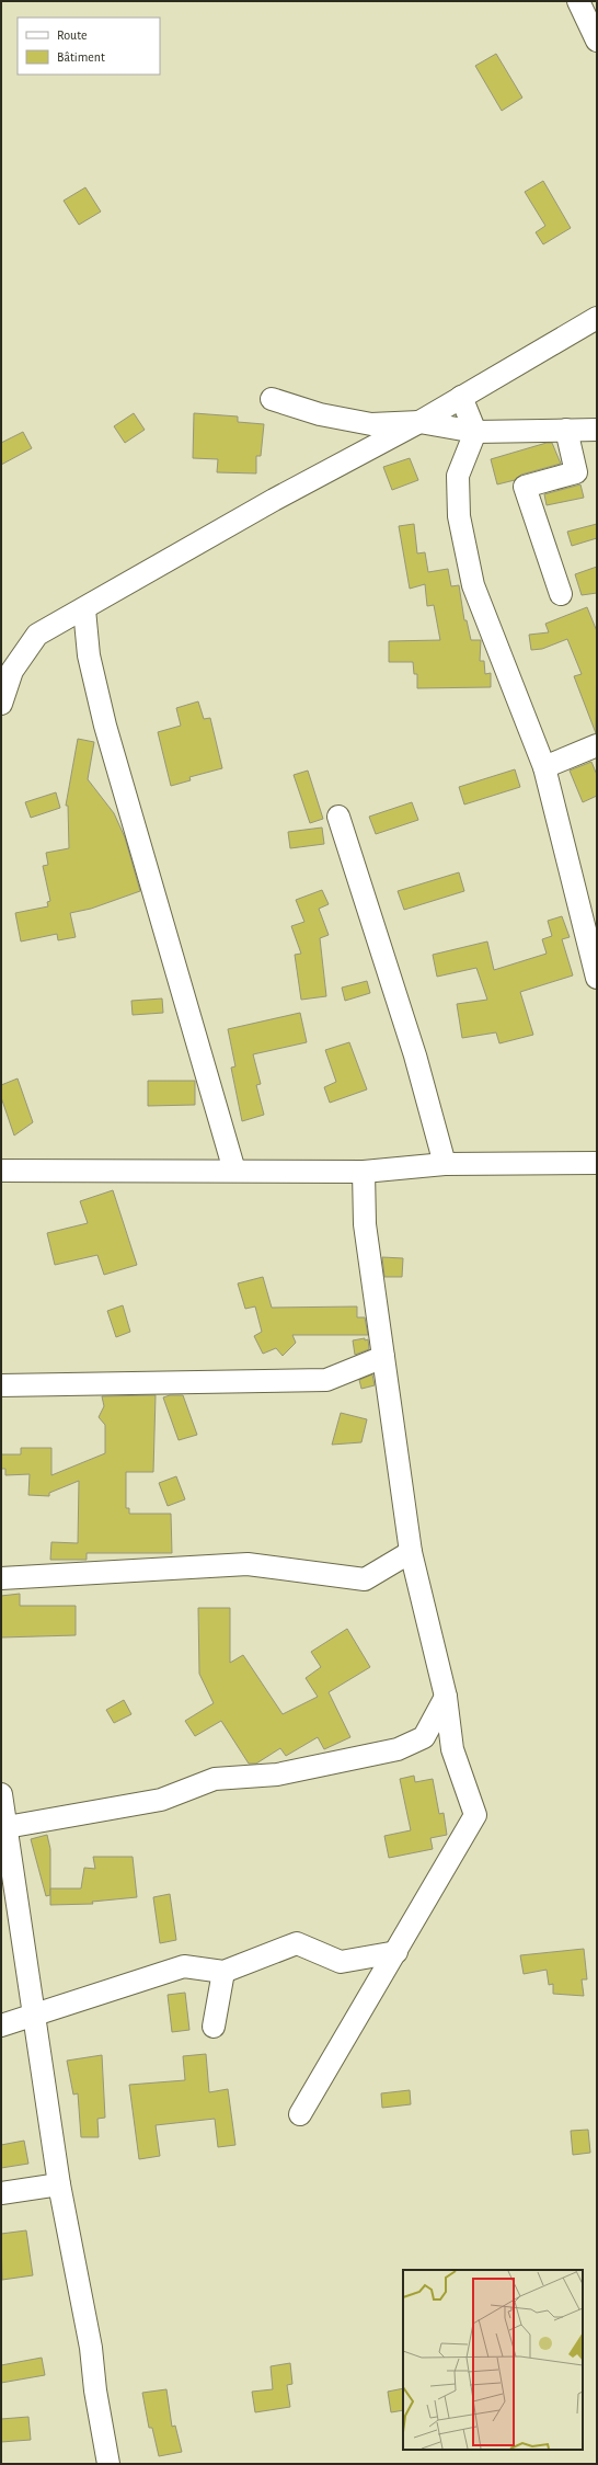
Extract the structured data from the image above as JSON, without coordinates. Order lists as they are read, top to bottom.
{
  "legend": ["Route", "Bâtiment"]
}
